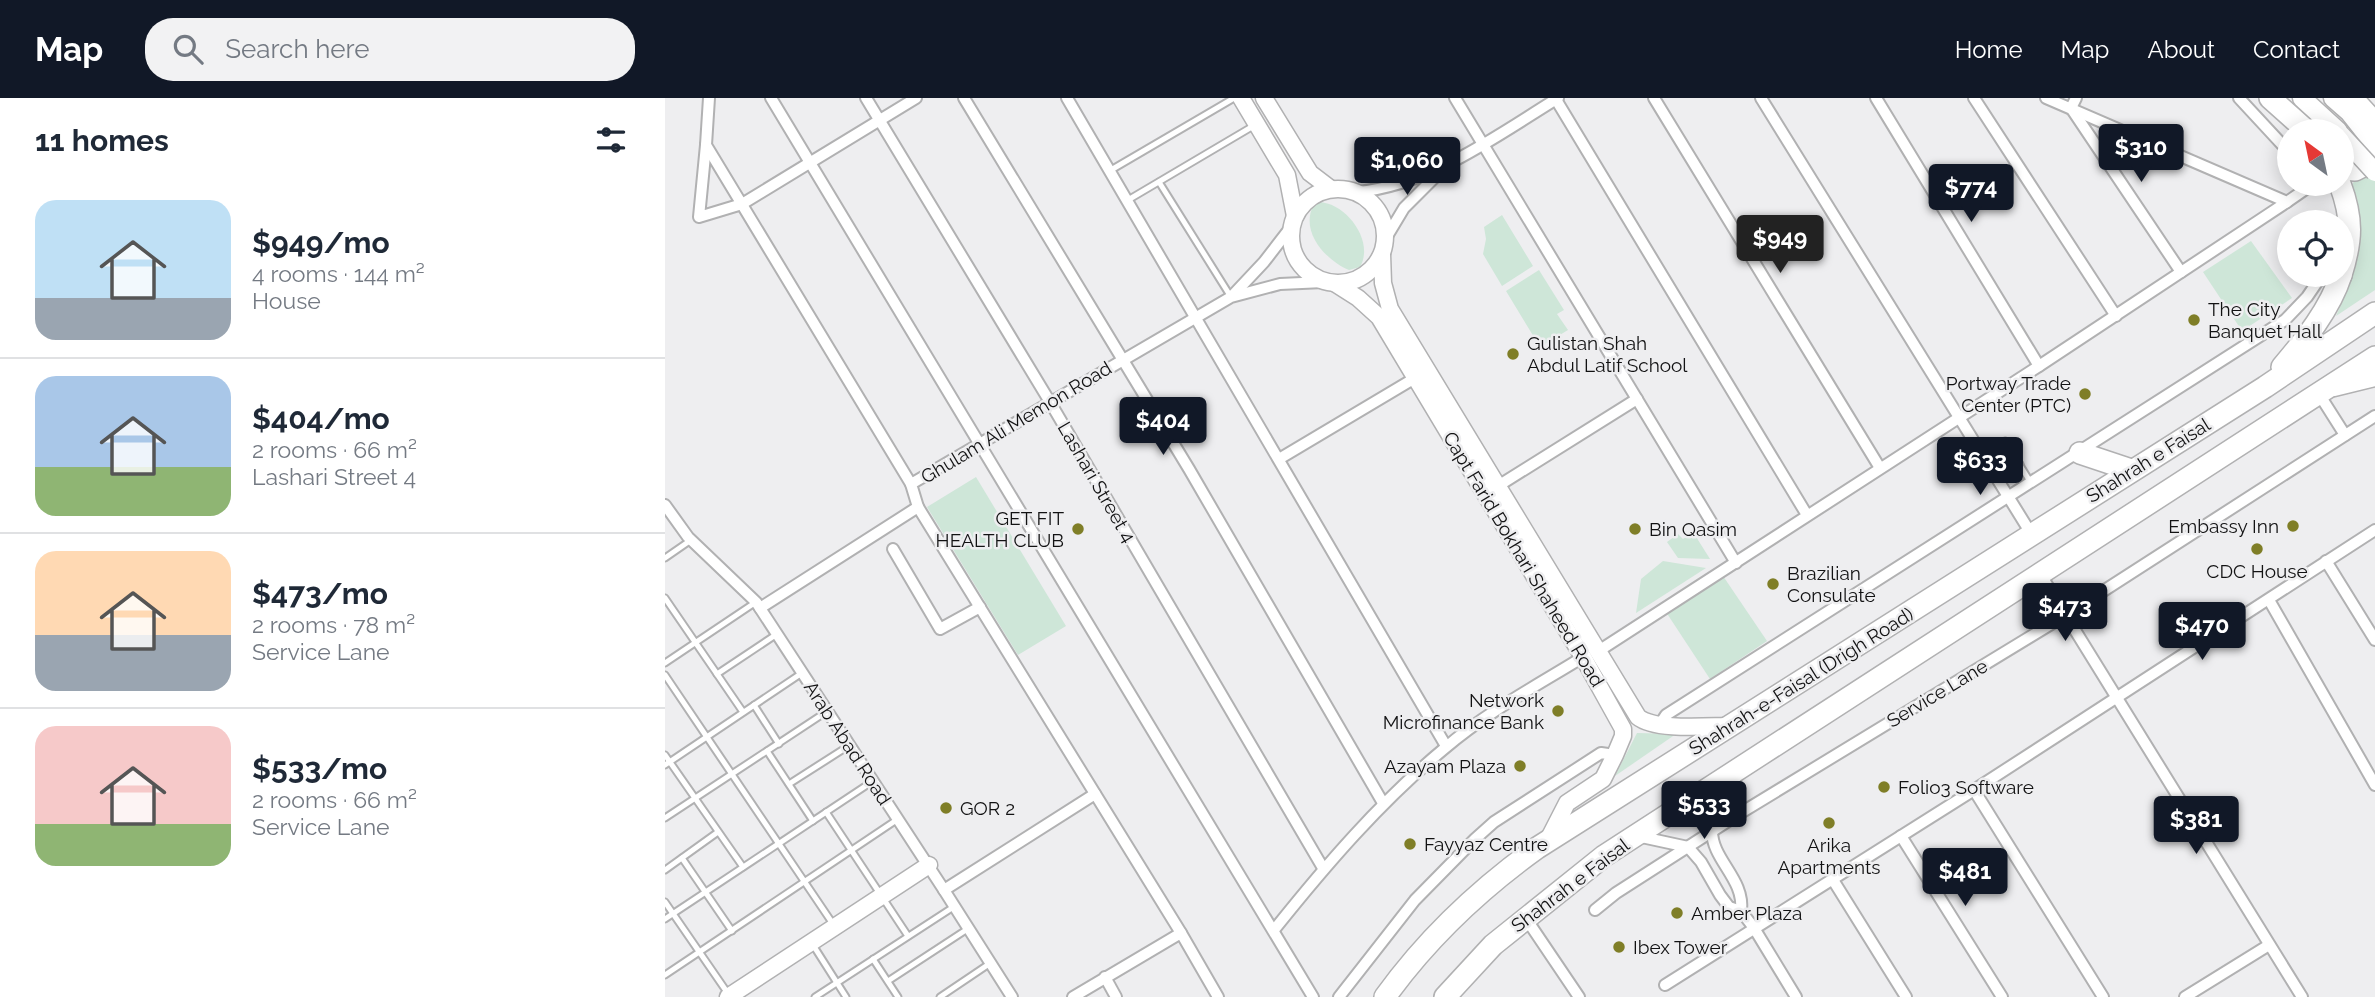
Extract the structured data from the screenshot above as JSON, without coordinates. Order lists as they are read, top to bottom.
{
  "streets": {
    "highway": ["Shahrah e Faisal", "Shahrah-e-Faisal (Drigh Road)"],
    "street": [
      "Ghulam Ali Memon Road",
      "Lashari Street 4",
      "Capt Farid Bokhari Shaheed Road",
      "Service Lane",
      "Arab Abad Road"
    ]
  },
  "crossings": [
    ["Ghulam Ali Memon Road", "Lashari Street 4"],
    ["Ghulam Ali Memon Road", "Arab Abad Road"],
    ["Shahrah e Faisal", "Shahrah-e-Faisal (Drigh Road)"],
    ["Capt Farid Bokhari Shaheed Road", "Shahrah-e-Faisal (Drigh Road)"]
  ],
  "places": [
    "The City Banquet Hall",
    "Gulistan Shah Abdul Latif School",
    "Portway Trade Center (PTC)",
    "Embassy Inn",
    "GET FIT HEALTH CLUB",
    "Bin Qasim",
    "CDC House",
    "Brazilian Consulate",
    "Network Microfinance Bank",
    "Azayam Plaza",
    "Folio3 Software",
    "GOR 2",
    "Arika Apartments",
    "Fayyaz Centre",
    "Amber Plaza",
    "Ibex Tower"
  ],
  "north": "top left",
  "page": {
    "header": "Map",
    "search": "Search here",
    "nav": [
      "Home",
      "Map",
      "About",
      "Contact"
    ],
    "heading": "11 homes",
    "price": [
      "$310",
      "$1,060",
      "$774",
      "$949",
      "$404",
      "$633",
      "$473",
      "$470",
      "$533",
      "$381",
      "$481"
    ],
    "list": [
      {
        "name": "$949/mo",
        "note": "4 rooms · 144 m² · House"
      },
      {
        "name": "$404/mo",
        "note": "2 rooms · 66 m² · Lashari Street 4"
      },
      {
        "name": "$473/mo",
        "note": "2 rooms · 78 m² · Service Lane"
      },
      {
        "name": "$533/mo",
        "note": "2 rooms · 66 m² · Service Lane"
      }
    ]
  }
}
